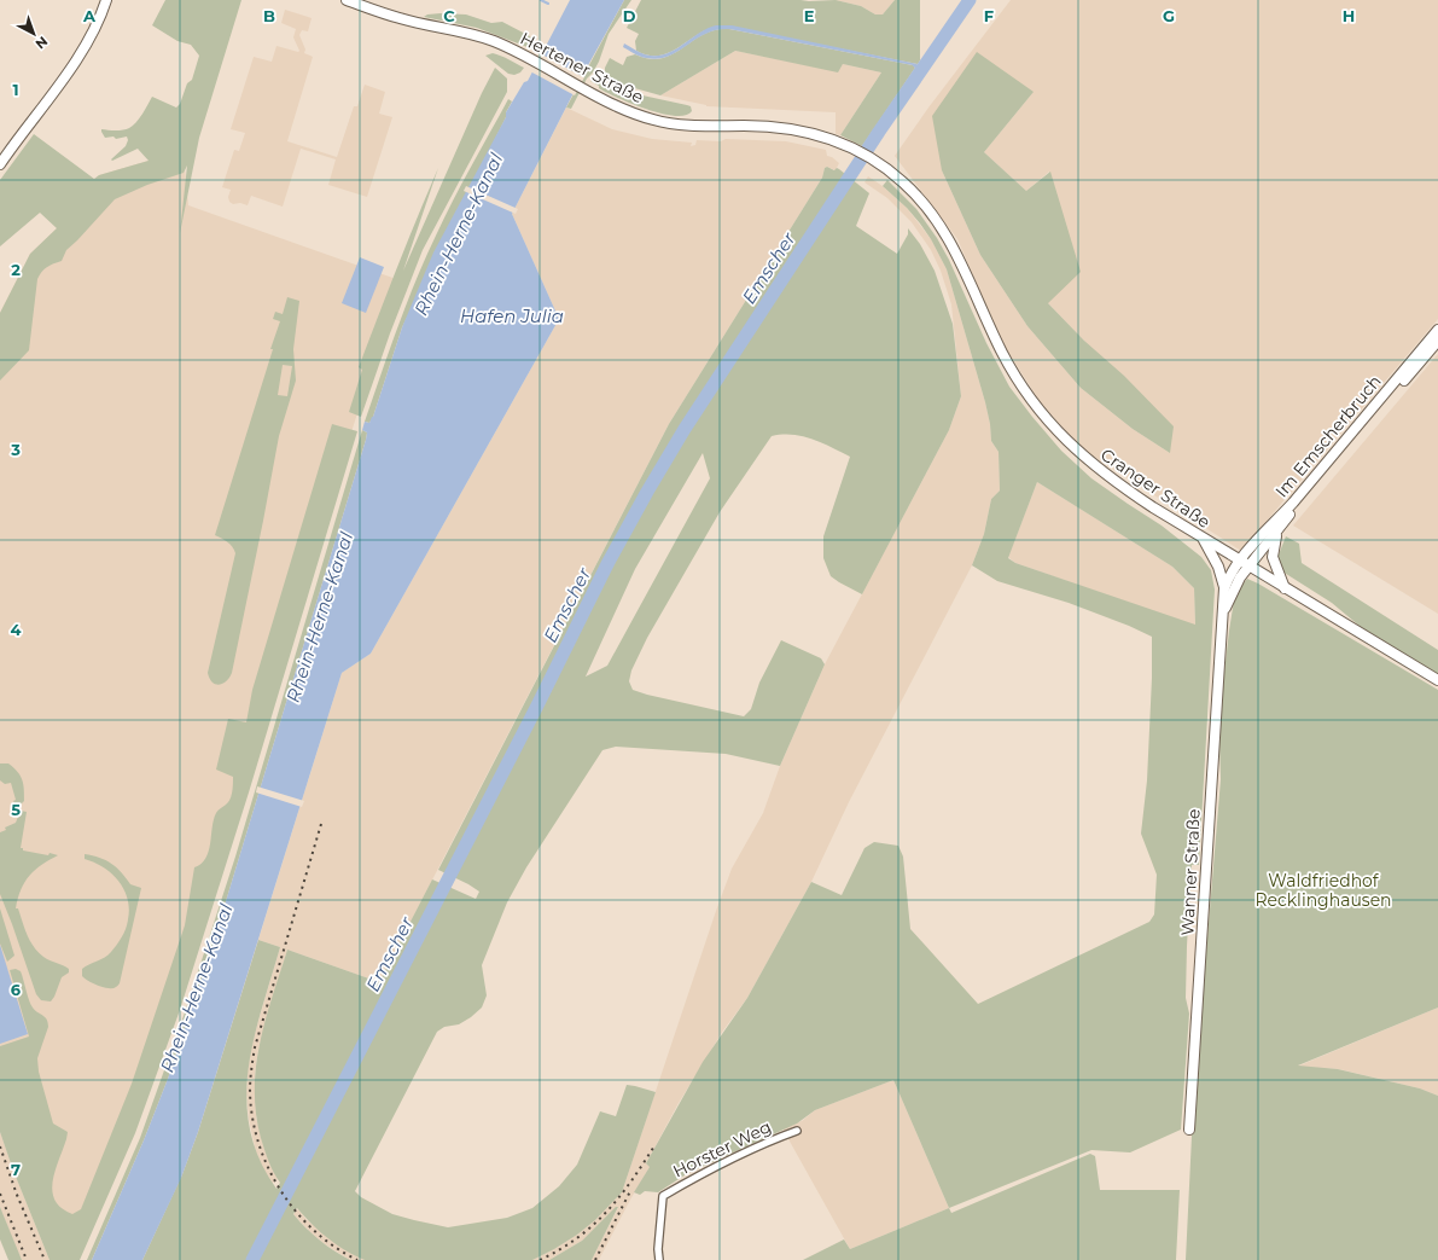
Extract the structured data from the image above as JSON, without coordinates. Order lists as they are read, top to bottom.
{
  "streets": {
    "main road": [
      "Hertener Straße",
      "Im Emscherbruch",
      "Cranger Straße",
      "Wanner Straße"
    ],
    "street": ["Horster Weg"]
  },
  "crossings": [
    ["Hertener Straße", "Cranger Straße"],
    ["Im Emscherbruch", "Cranger Straße"],
    ["Im Emscherbruch", "Wanner Straße"],
    ["Cranger Straße", "Wanner Straße"]
  ],
  "water": ["Rhein-Herne-Kanal", "Emscher", "Hafen Julia"],
  "parks": ["Waldfriedhof Recklinghausen"],
  "north": "bottom right",
  "grid": {
    "columns": [
      "A",
      "B",
      "C",
      "D",
      "E",
      "F",
      "G",
      "H"
    ],
    "rows": [
      "1",
      "2",
      "3",
      "4",
      "5",
      "6",
      "7"
    ]
  }
}
